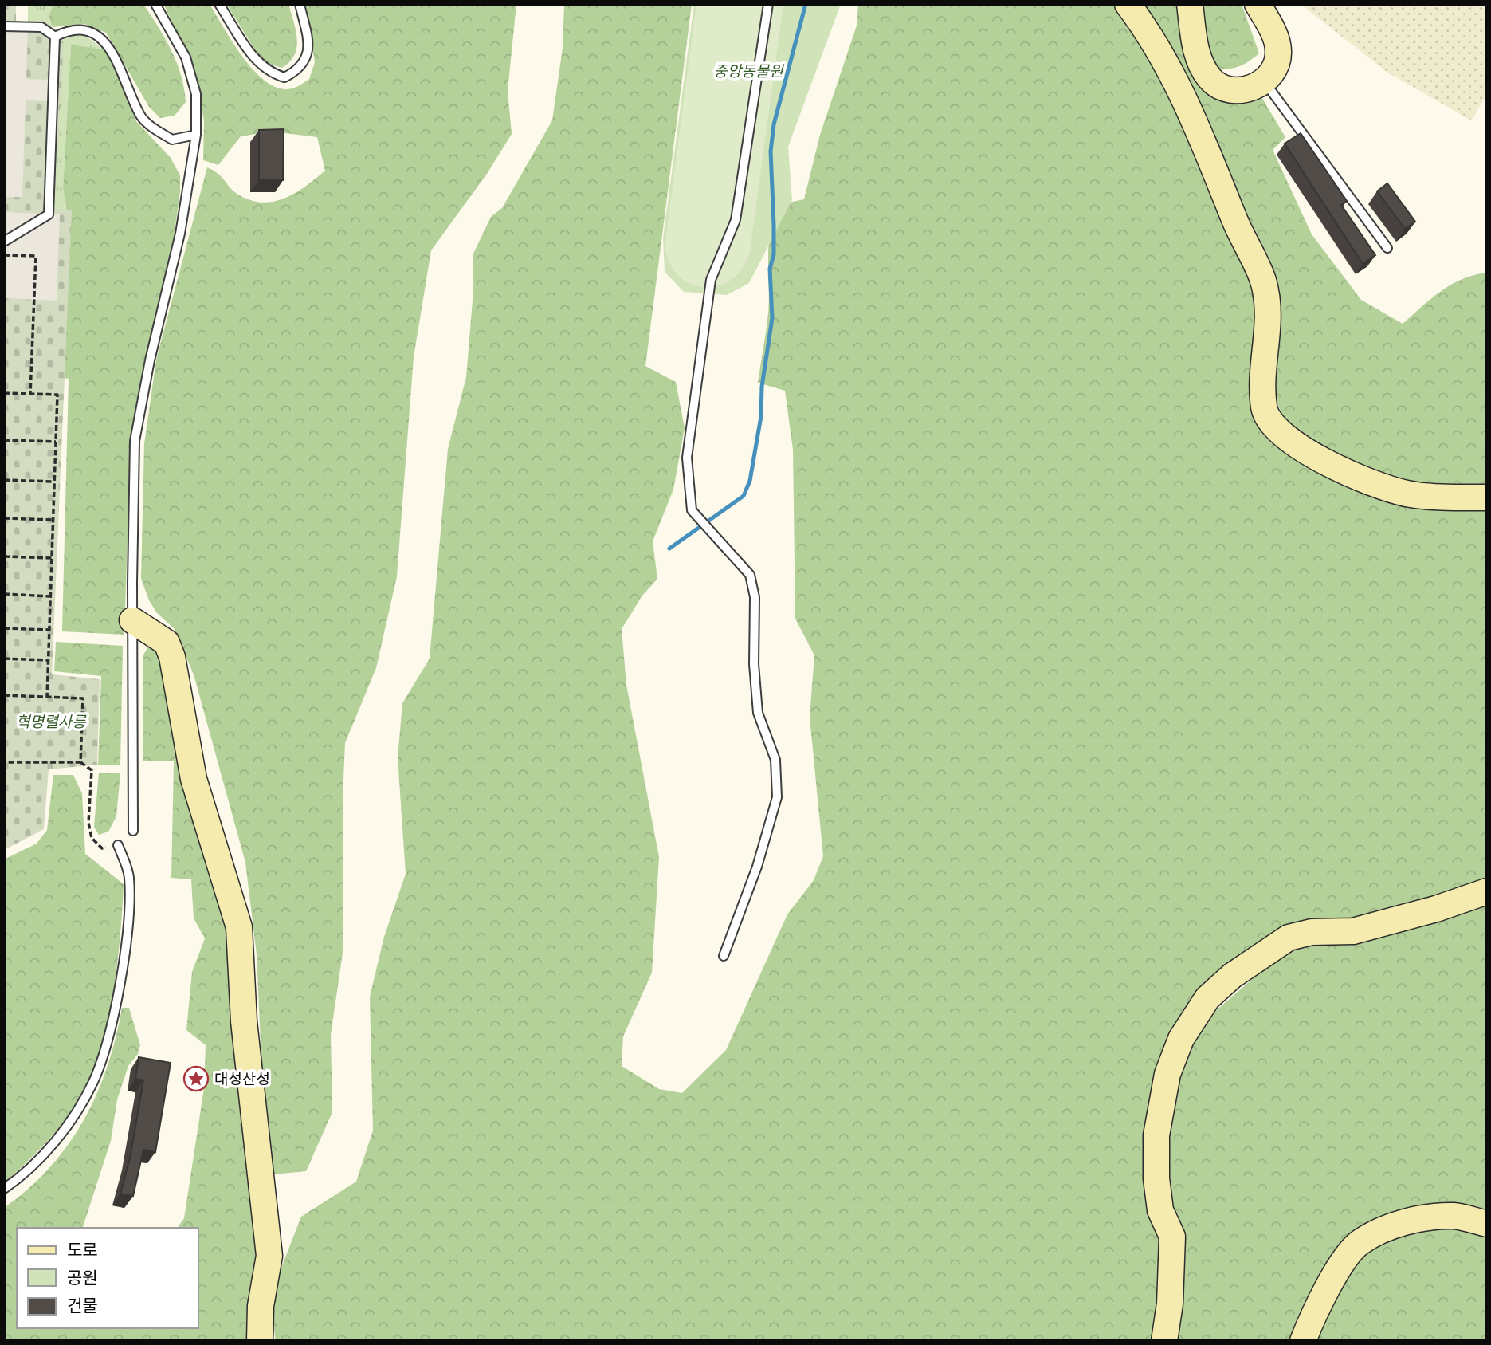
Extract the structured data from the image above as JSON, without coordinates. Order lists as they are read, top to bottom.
{
  "parks": ["중앙동물원", "혁명렬사릉"],
  "places": {
    "place": ["대성산성"]
  },
  "legend": ["도로", "공원", "건물"]
}
